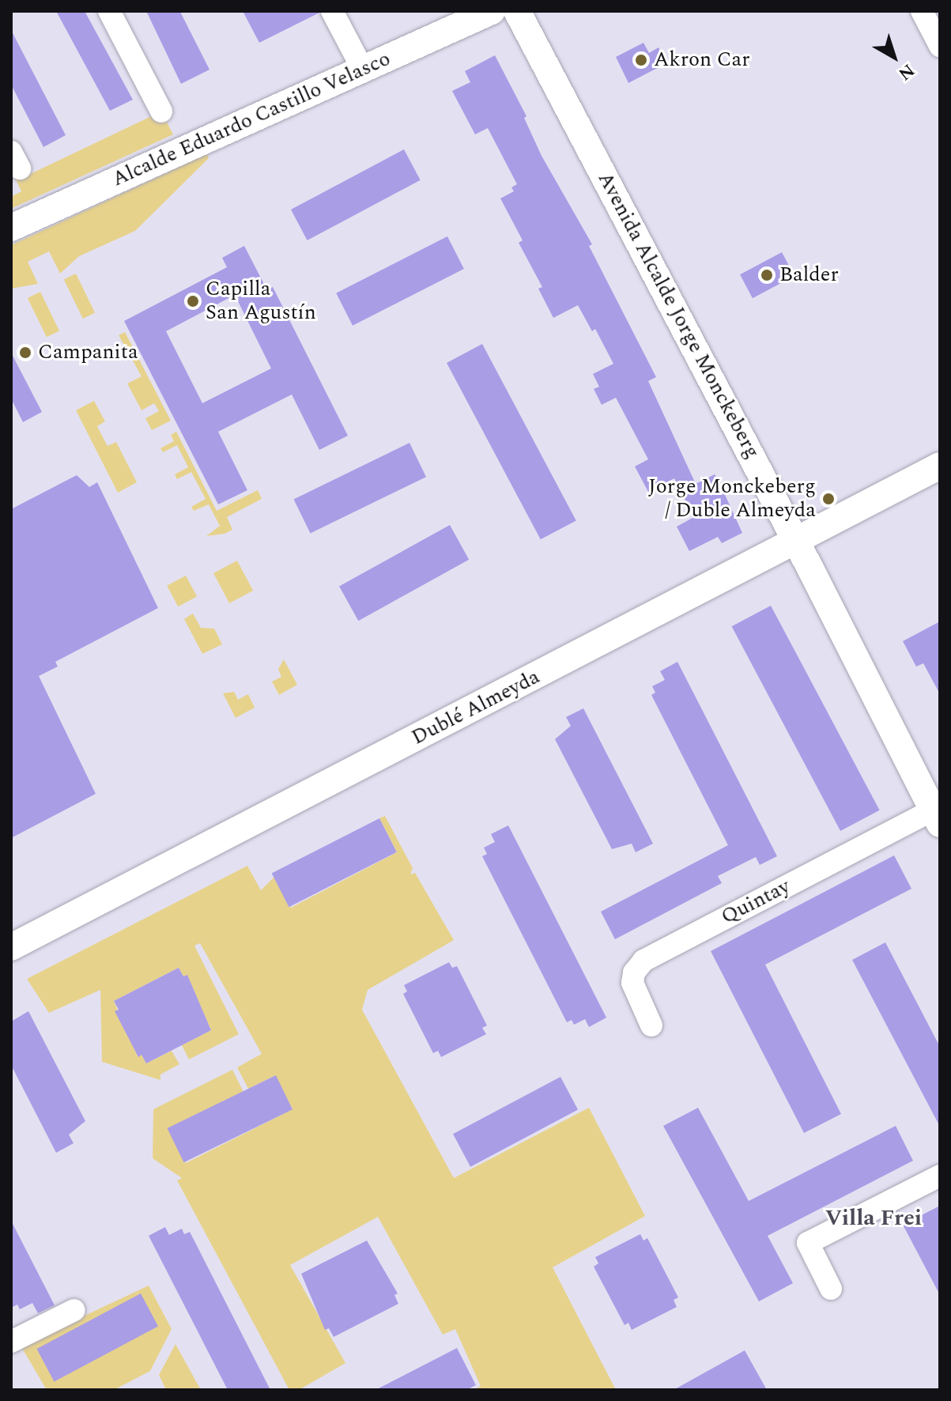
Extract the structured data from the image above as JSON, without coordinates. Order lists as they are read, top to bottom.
{
  "streets": {
    "main road": ["Alcalde Eduardo Castillo Velasco", "Avenida Alcalde Jorge Monckeberg", "Dublé Almeyda"],
    "street": ["Quintay"]
  },
  "crossings": [
    ["Avenida Alcalde Jorge Monckeberg", "Dublé Almeyda"],
    ["Avenida Alcalde Jorge Monckeberg", "Quintay"]
  ],
  "districts": ["Villa Frei"],
  "places": [
    "Akron Car",
    "Balder",
    "Capilla San Agustín",
    "Campanita",
    "Jorge Monckeberg / Duble Almeyda"
  ],
  "north": "bottom right"
}
